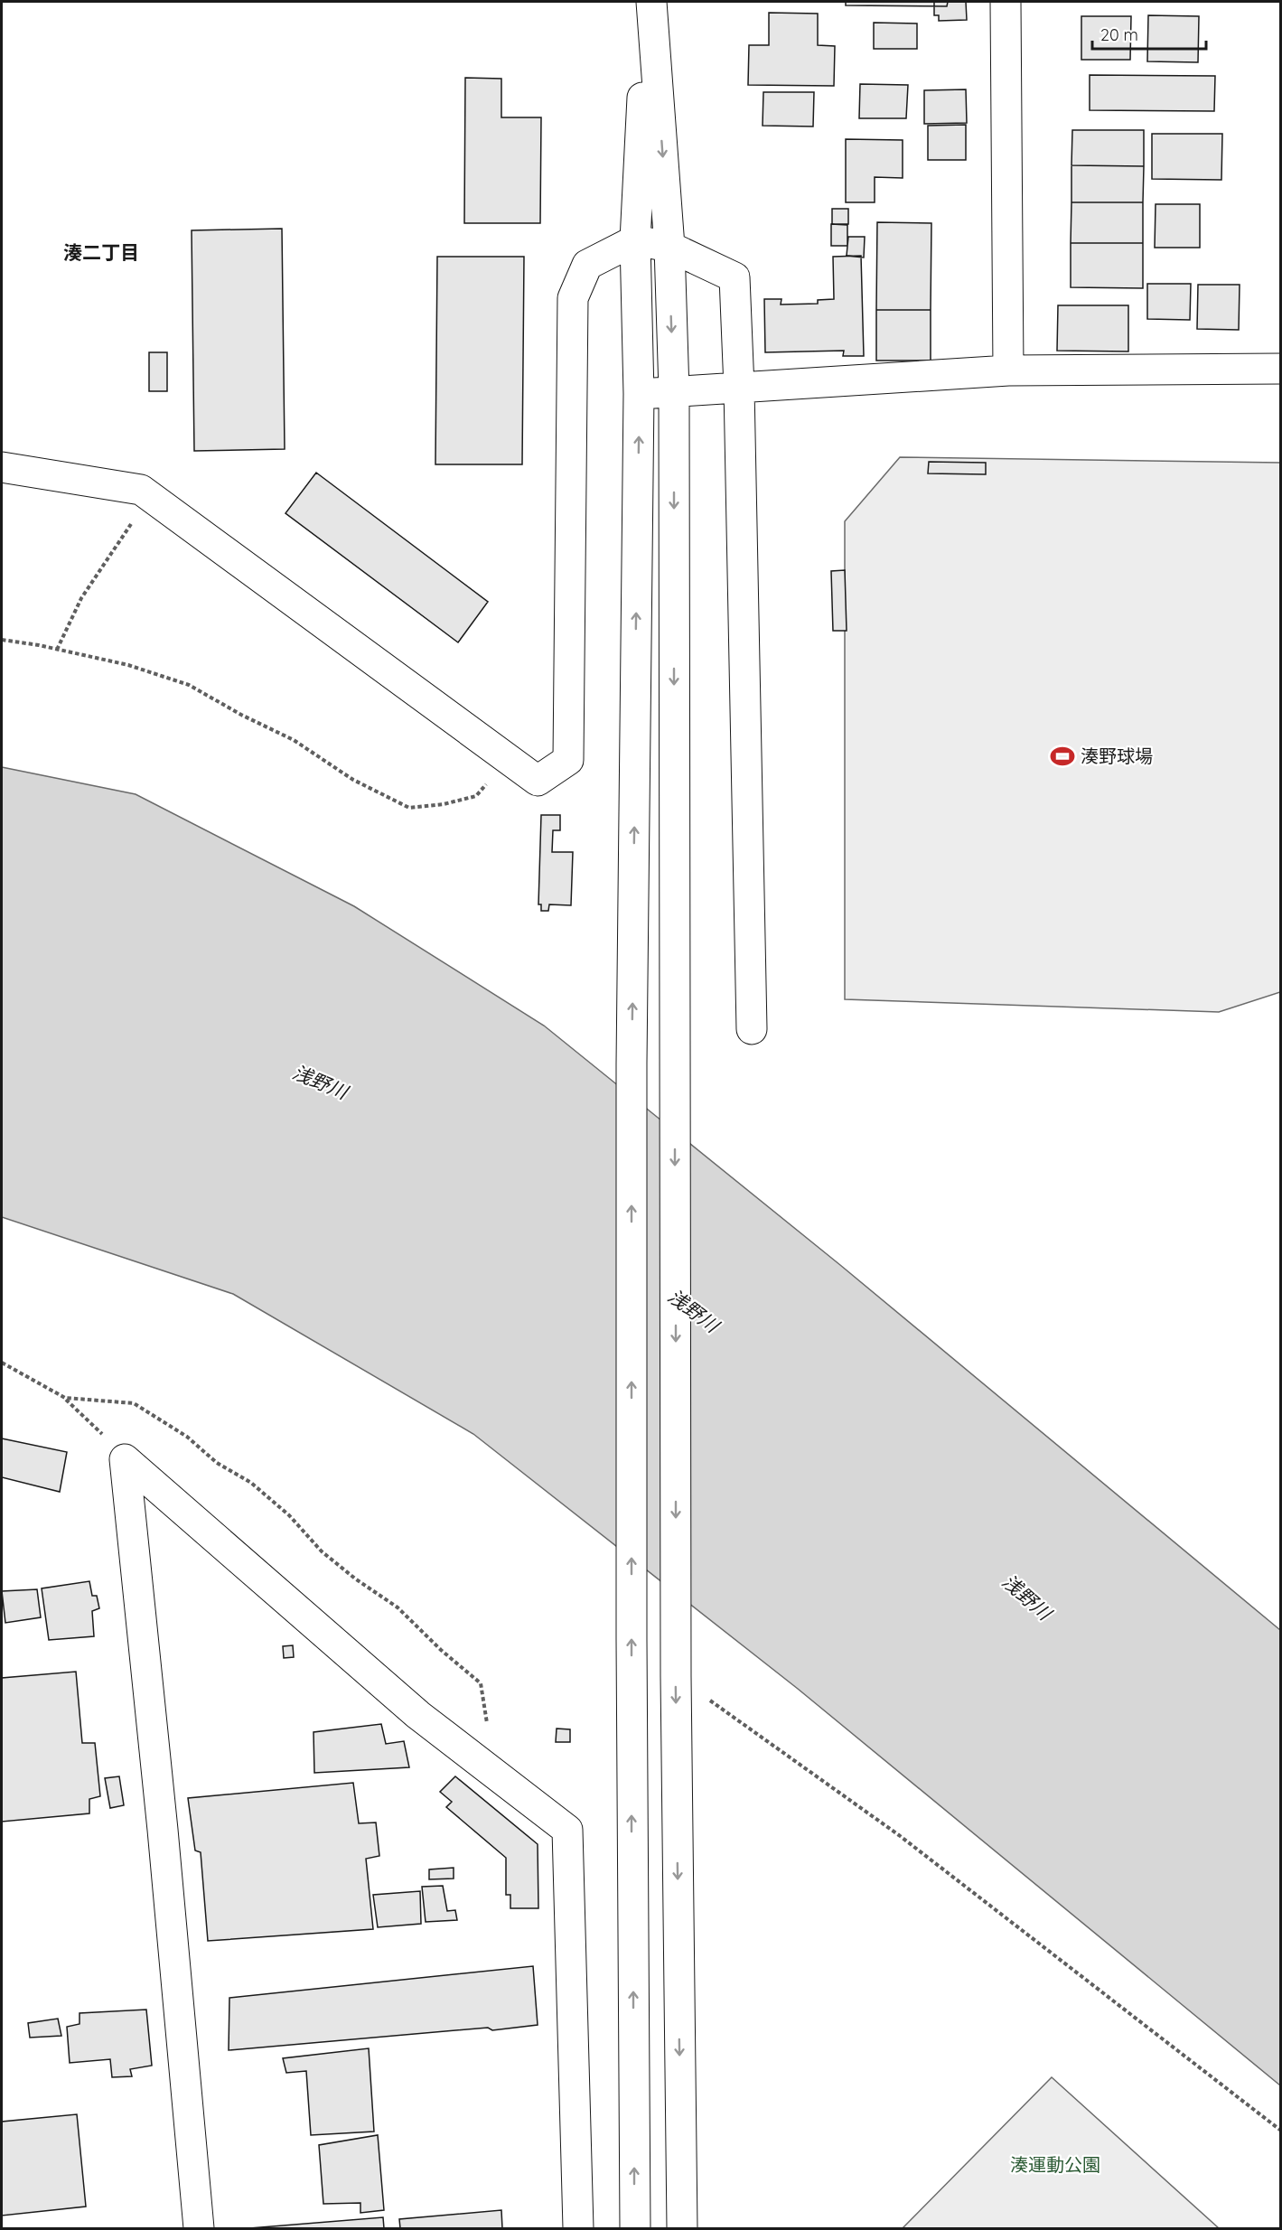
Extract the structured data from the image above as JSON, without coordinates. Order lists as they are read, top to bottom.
{
  "districts": ["湊二丁目"],
  "water": ["浅野川"],
  "parks": ["湊運動公園"],
  "places": {
    "sports": ["湊野球場"]
  },
  "scale_bar": "20 m"
}
